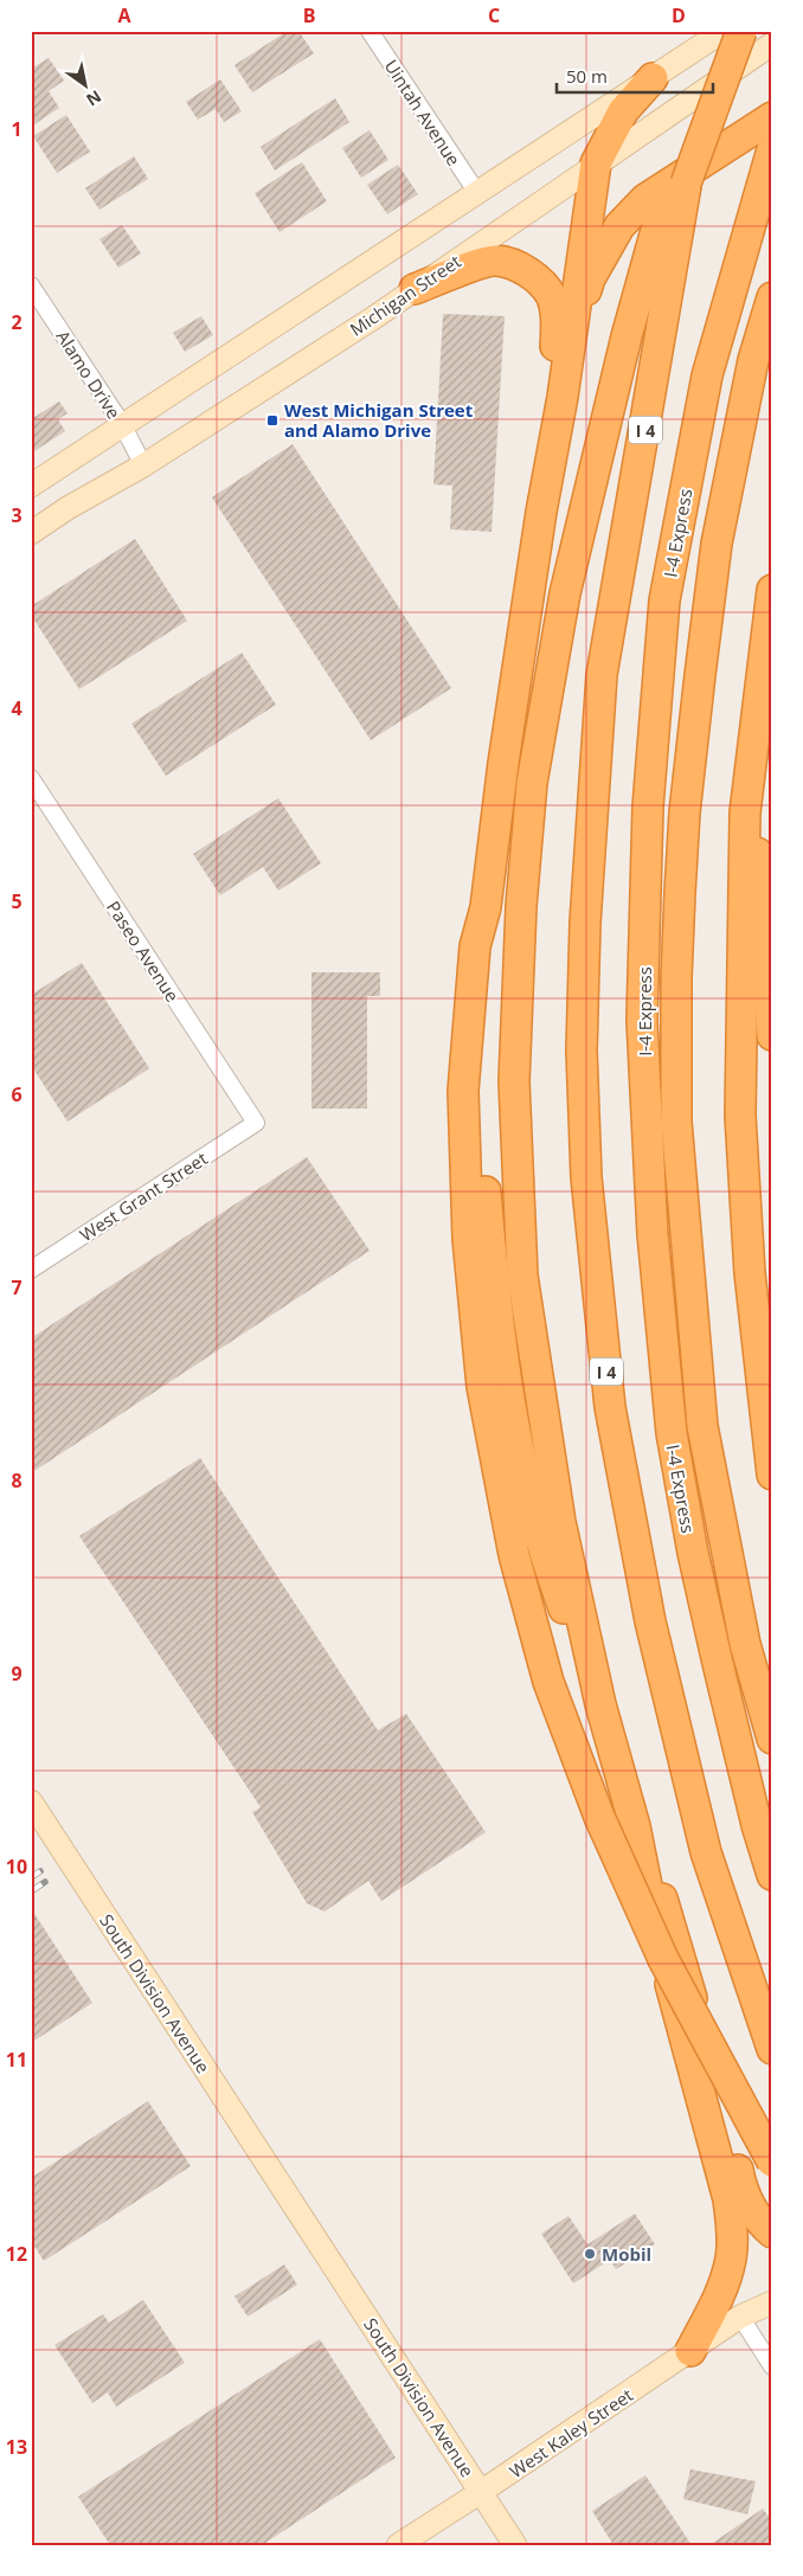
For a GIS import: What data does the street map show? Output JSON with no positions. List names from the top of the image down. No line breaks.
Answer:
{"streets":{"highway":["I 4","I-4 Express"],"main road":["Michigan Street","South Division Avenue","West Kaley Street"],"street":["Uintah Avenue","Alamo Drive","Paseo Avenue","West Grant Street"]},"crossings":[["Michigan Street","Alamo Drive"],["Paseo Avenue","West Grant Street"],["South Division Avenue","West Kaley Street"]],"places":{"transit":["West Michigan Street and Alamo Drive"],"other":["Mobil"]},"scale_bar":"50 m","north":"bottom right","grid":{"columns":["A","B","C","D"],"rows":["1","2","3","4","5","6","7","8","9","10","11","12","13"]}}
